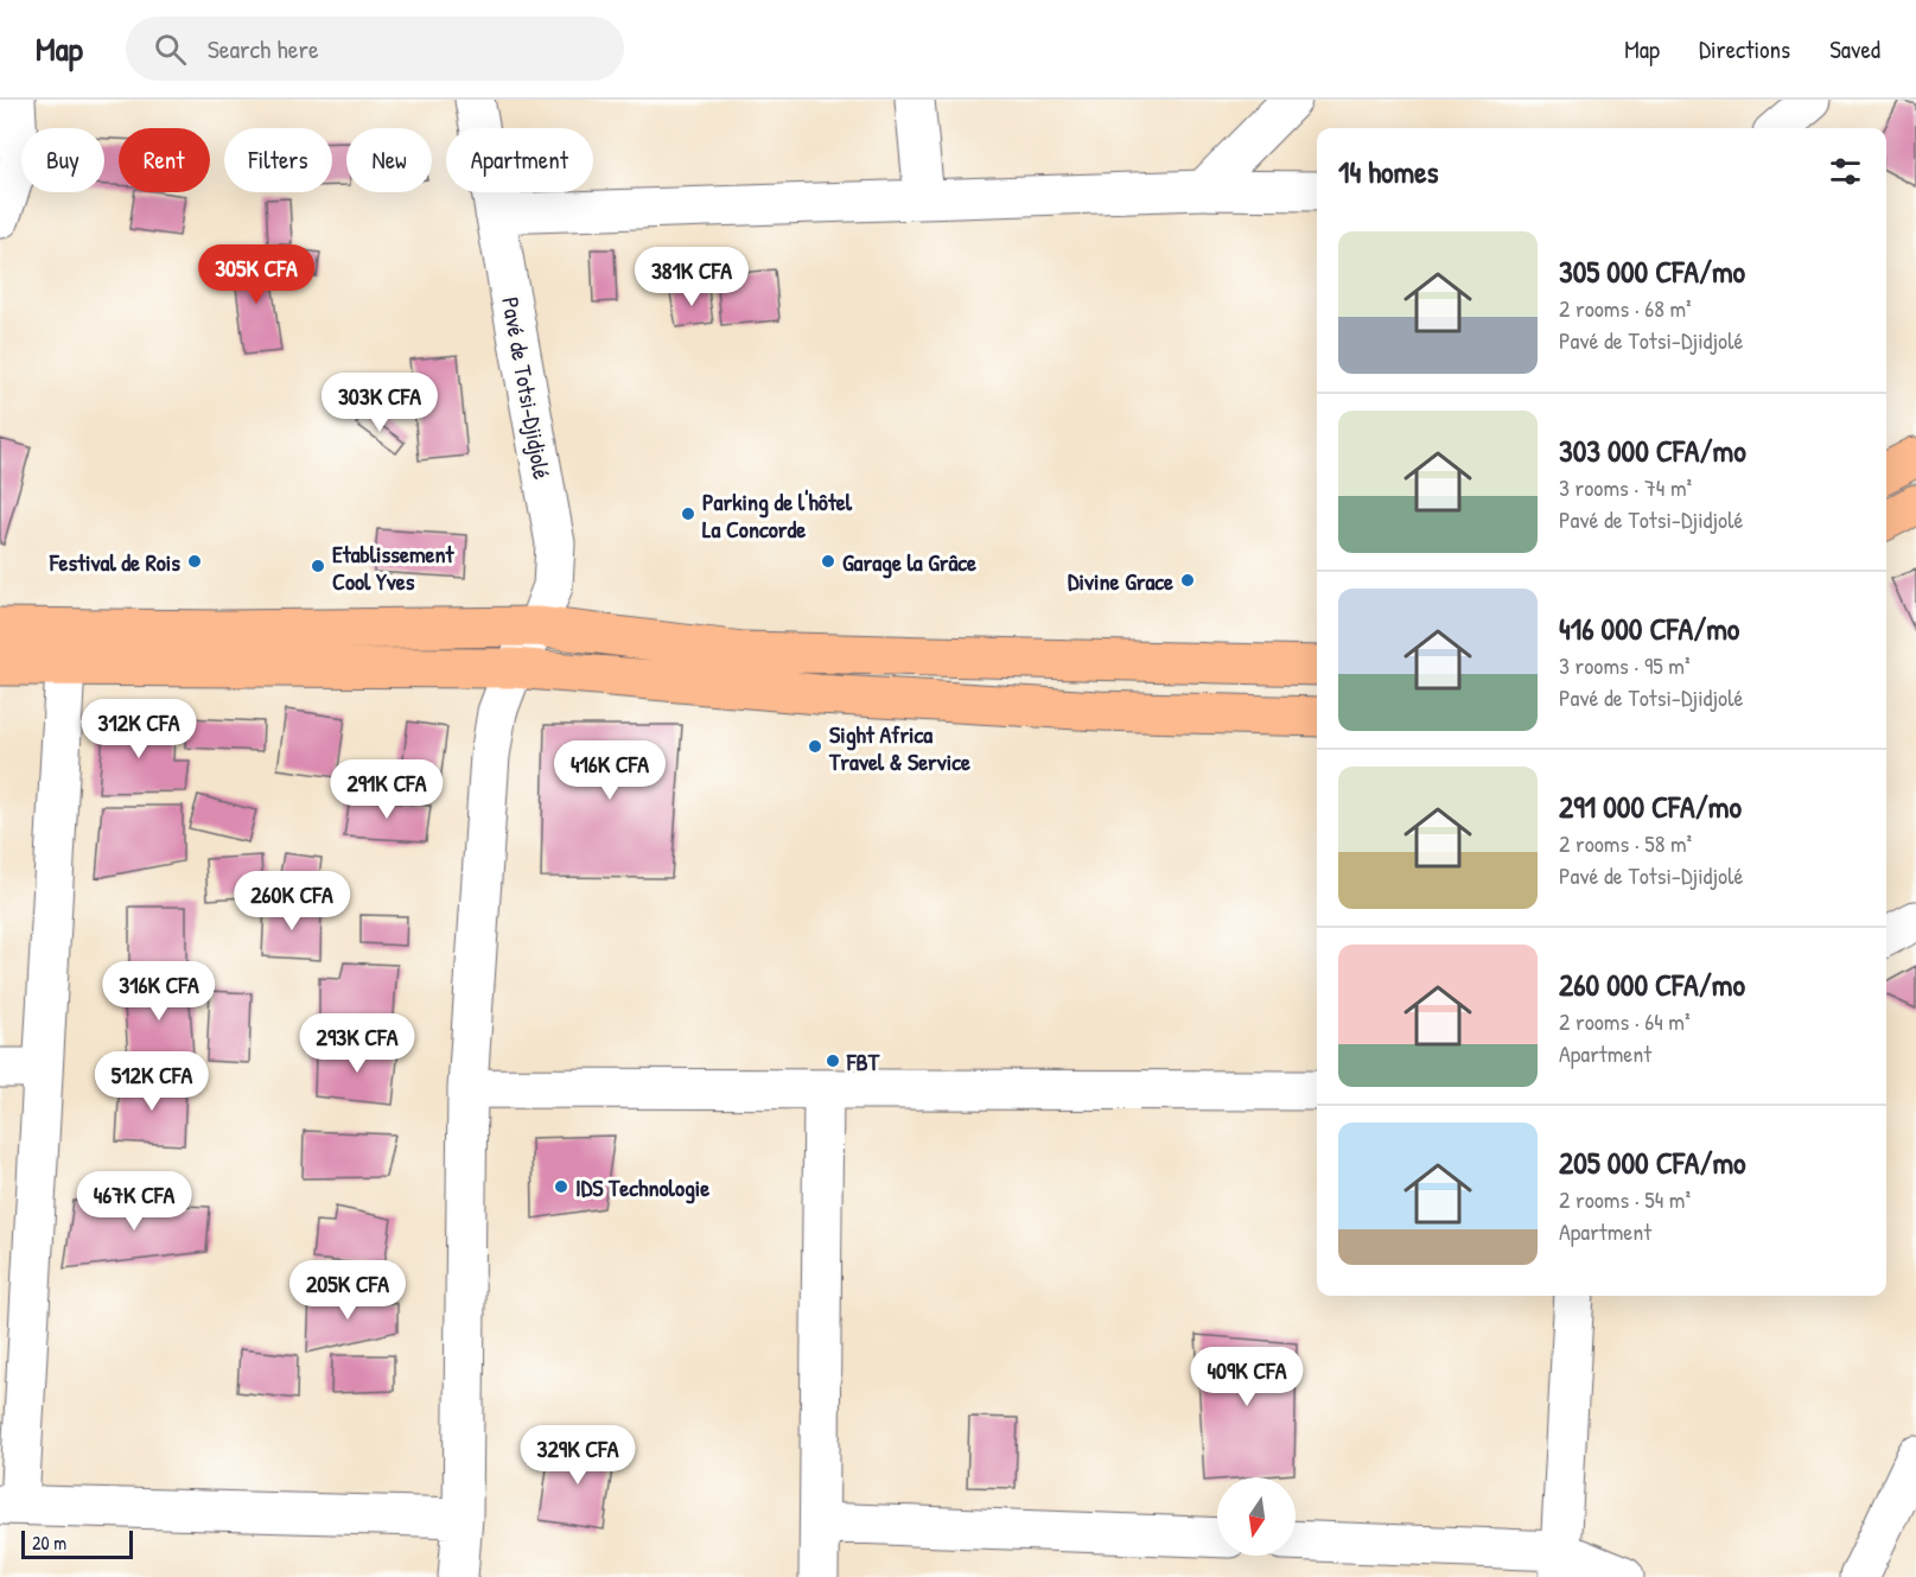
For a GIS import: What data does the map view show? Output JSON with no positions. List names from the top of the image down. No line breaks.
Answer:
{"streets":{"street":["Pavé de Totsi-Djidjolé"]},"places":["Parking de l'hôtel La Concorde","Festival de Rois","Garage la Grâce","Etablissement Cool Yves","Divine Grace","Sight Africa Travel & Service","FBT","IDS Technologie"],"scale_bar":"20 m","north":"bottom","page":{"header":"Map","search":"Search here","nav":["Map","Directions","Saved"],"chip":["Buy","Rent","Filters","New","Apartment"],"heading":"14 homes","list":[{"name":"305 000 CFA/mo","note":"2 rooms · 68 m² · Pavé de Totsi-Djidjolé"},{"name":"303 000 CFA/mo","note":"3 rooms · 74 m² · Pavé de Totsi-Djidjolé"},{"name":"416 000 CFA/mo","note":"3 rooms · 95 m² · Pavé de Totsi-Djidjolé"},{"name":"291 000 CFA/mo","note":"2 rooms · 58 m² · Pavé de Totsi-Djidjolé"},{"name":"260 000 CFA/mo","note":"2 rooms · 64 m² · Apartment"},{"name":"205 000 CFA/mo","note":"2 rooms · 54 m² · Apartment"}],"price":["305K CFA","381K CFA","303K CFA","312K CFA","416K CFA","291K CFA","260K CFA","316K CFA","293K CFA","512K CFA","467K CFA","205K CFA","409K CFA","329K CFA"],"scale":"20 m"}}
